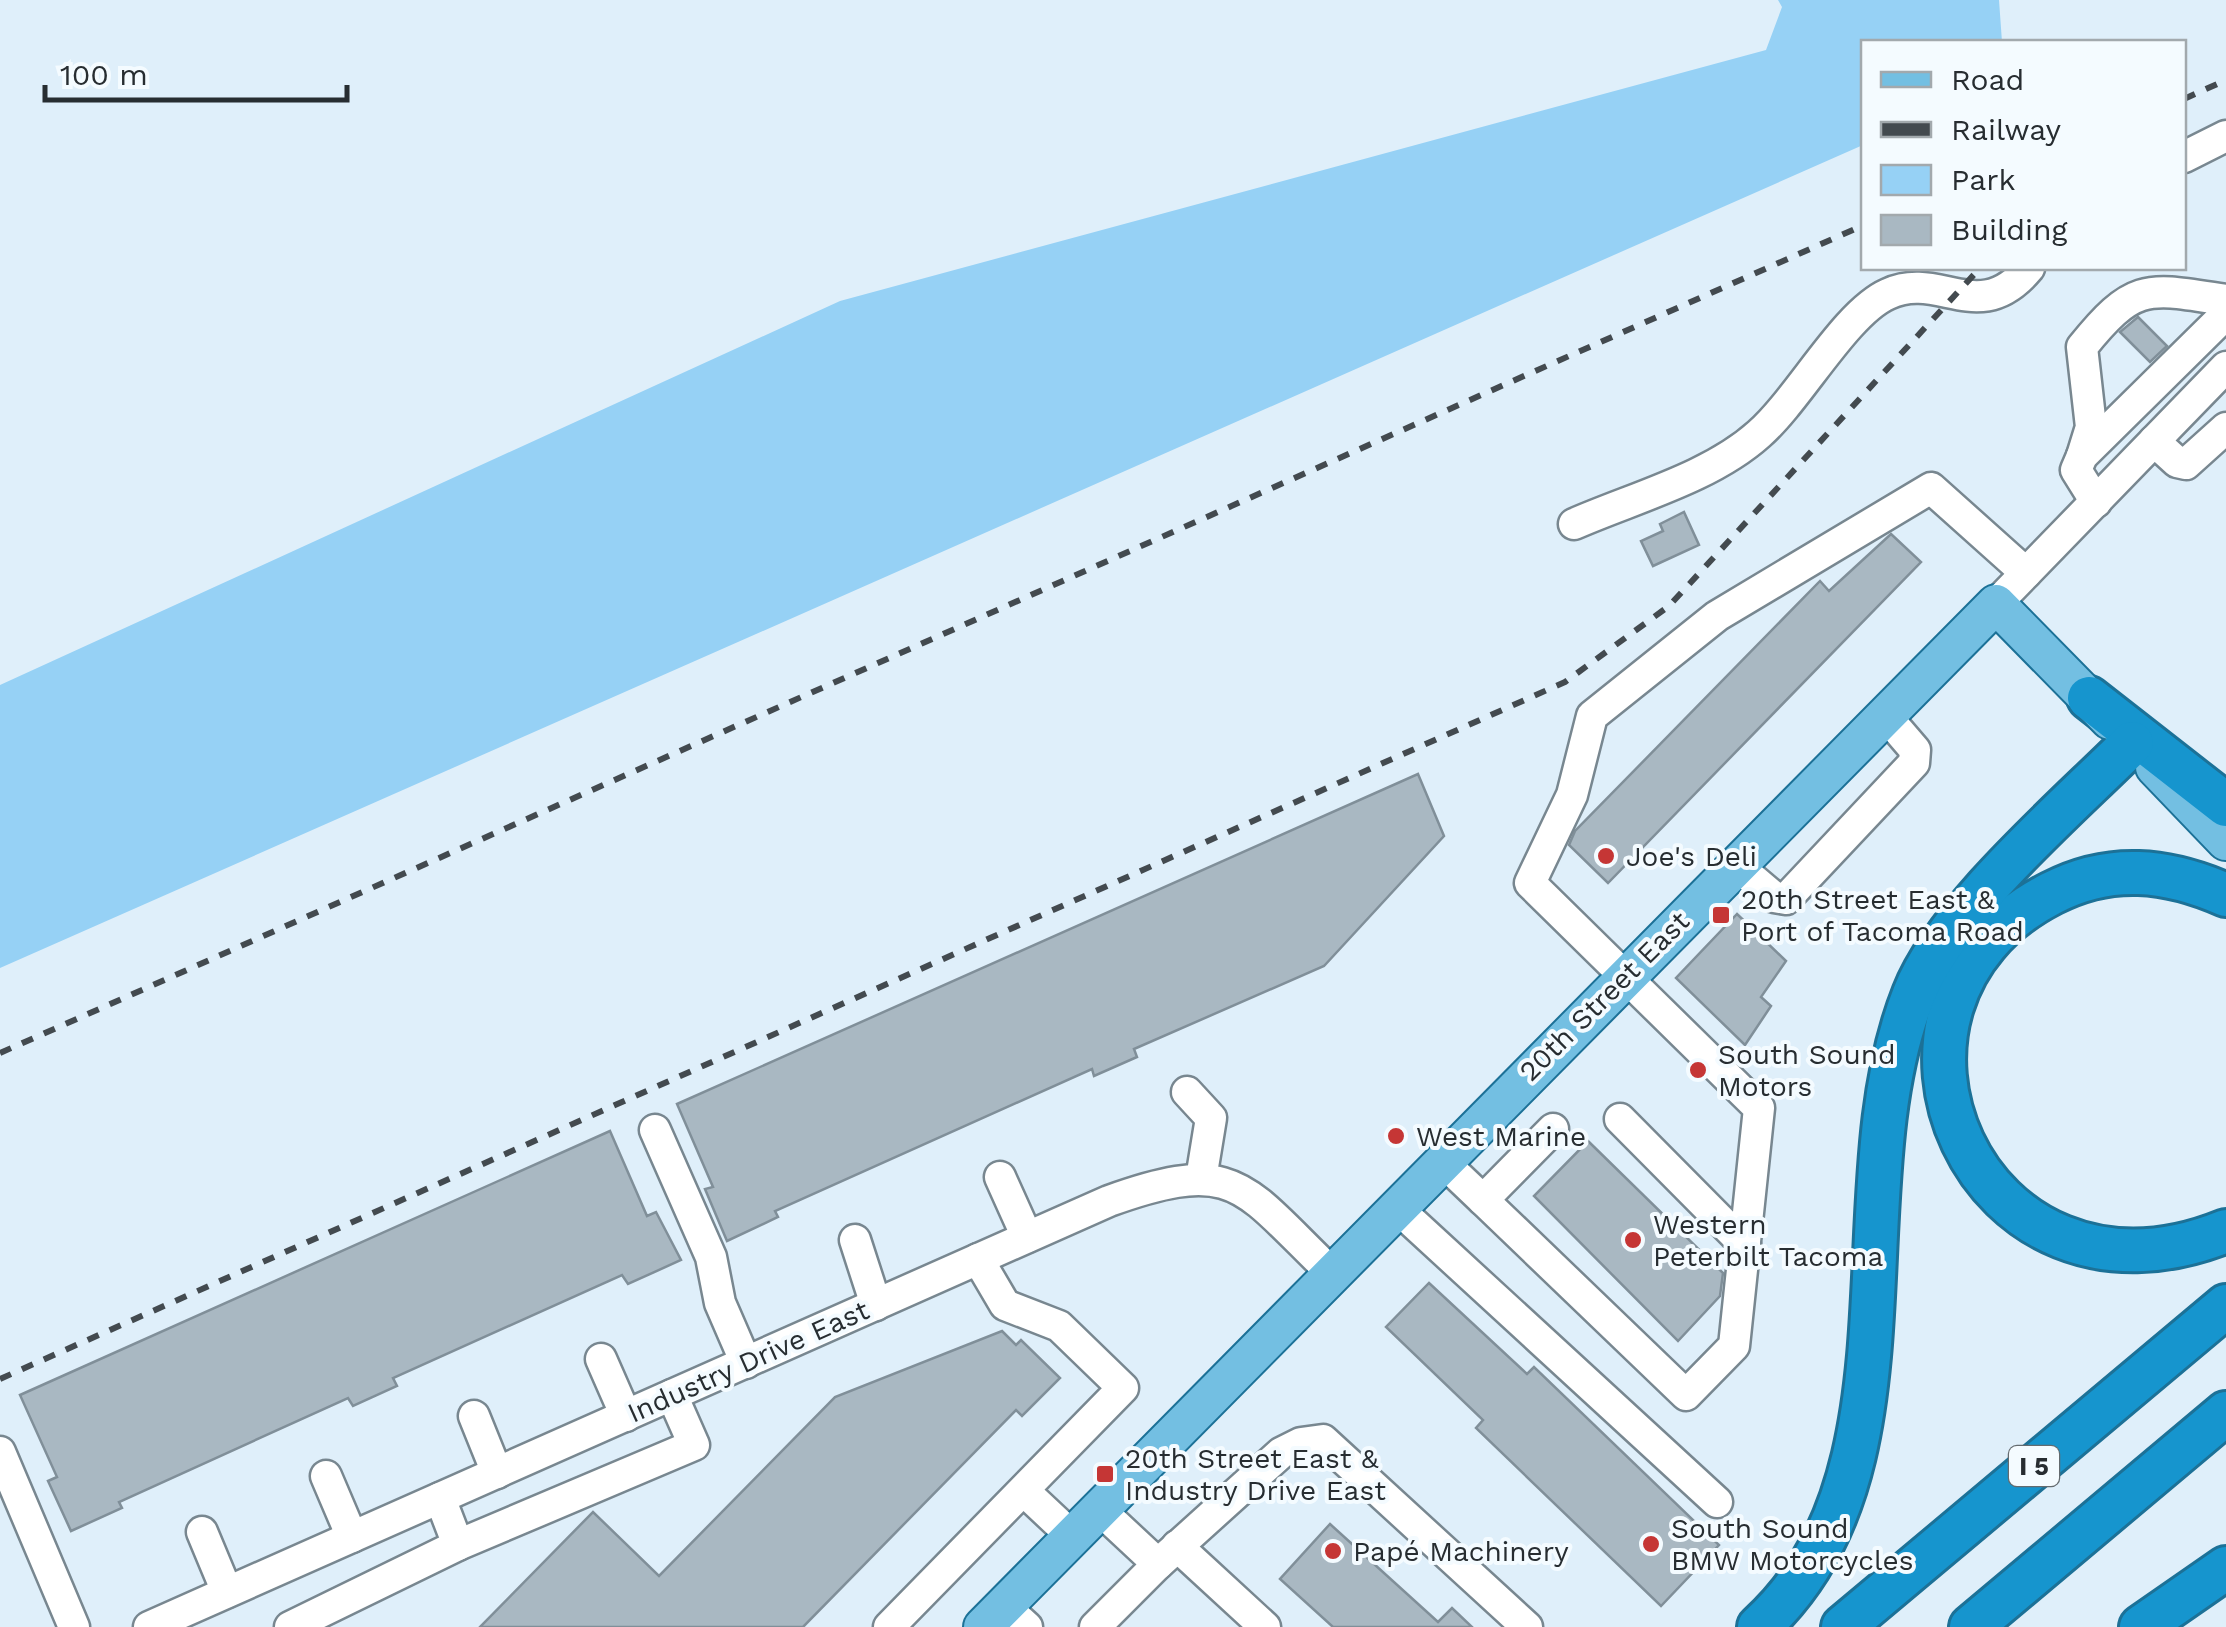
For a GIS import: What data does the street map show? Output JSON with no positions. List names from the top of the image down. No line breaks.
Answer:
{"streets":{"highway":["I 5"],"main road":["20th Street East"],"street":["Industry Drive East"]},"crossings":[["20th Street East","Industry Drive East"]],"places":{"other":["Joe's Deli","South Sound Motors","West Marine","Western Peterbilt Tacoma","South Sound BMW Motorcycles","Papé Machinery"],"transit":["20th Street East & Port of Tacoma Road","20th Street East & Industry Drive East"]},"legend":["Road","Railway","Park","Building"],"scale_bar":"100 m"}
